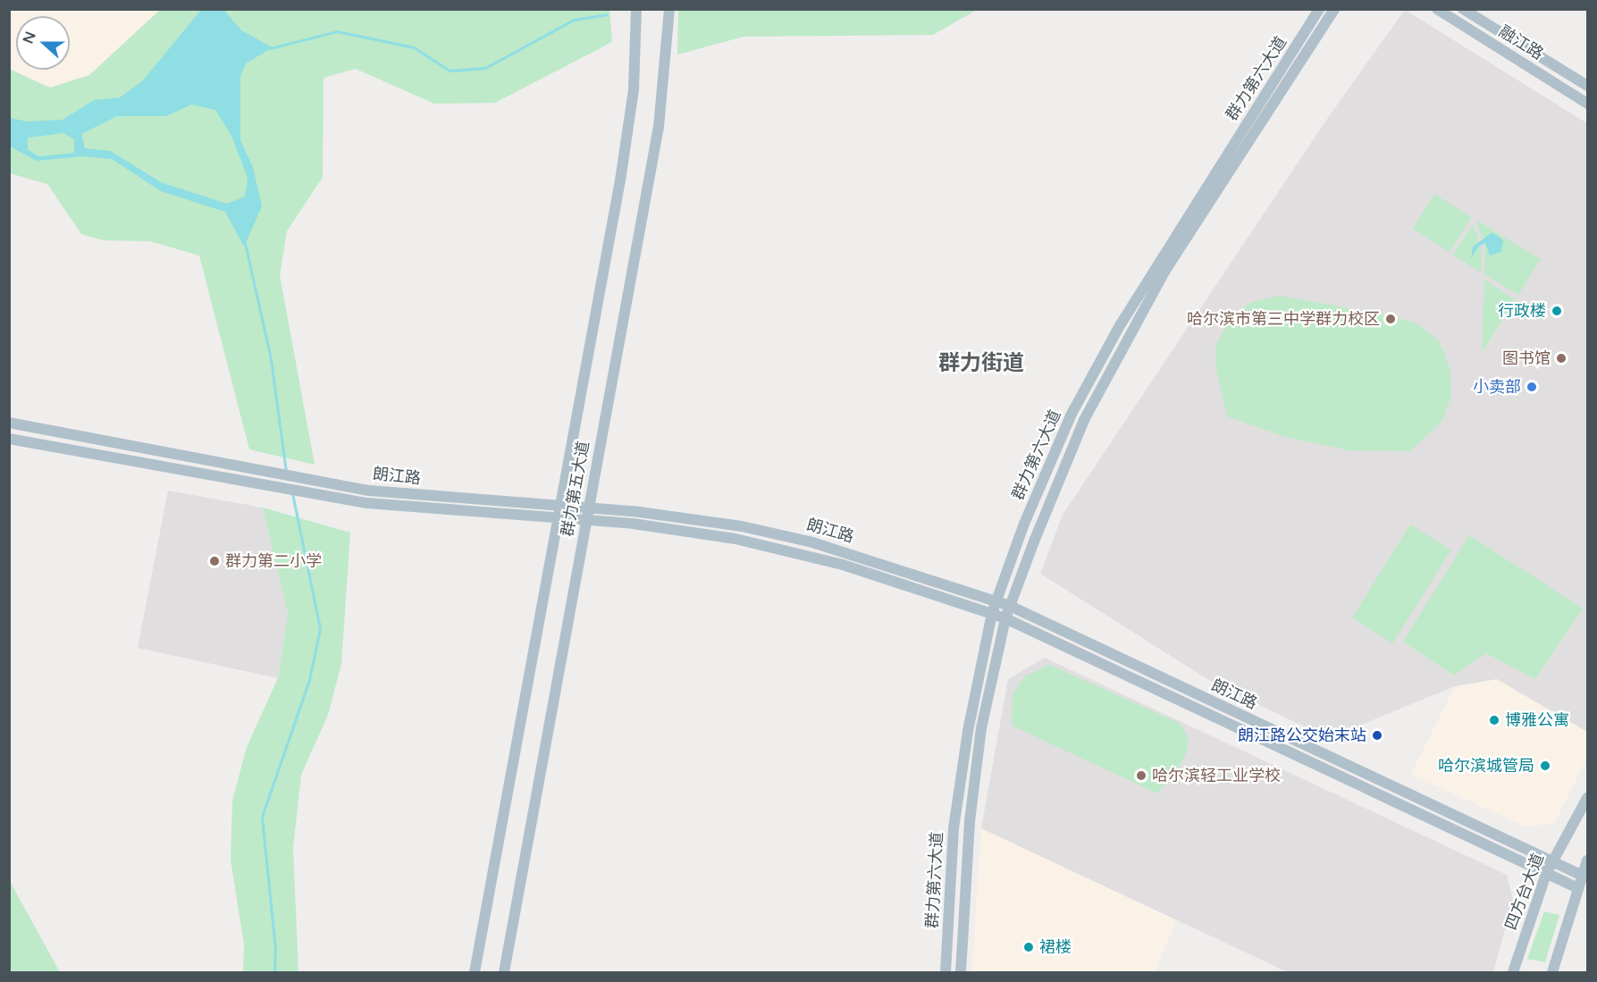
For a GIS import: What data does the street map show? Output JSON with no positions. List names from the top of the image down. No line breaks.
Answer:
{"streets":{"main road":["融江路","群力第六大道","朗江路","群力第五大道","四方台大道"]},"crossings":[["群力第六大道","朗江路"],["朗江路","群力第五大道"],["朗江路","四方台大道"]],"districts":["群力街道"],"places":["行政楼","哈尔滨市第三中学群力校区","图书馆","小卖部","群力第二小学","博雅公寓","朗江路公交始末站","哈尔滨城管局","哈尔滨轻工业学校","裙楼"],"north":"left"}
